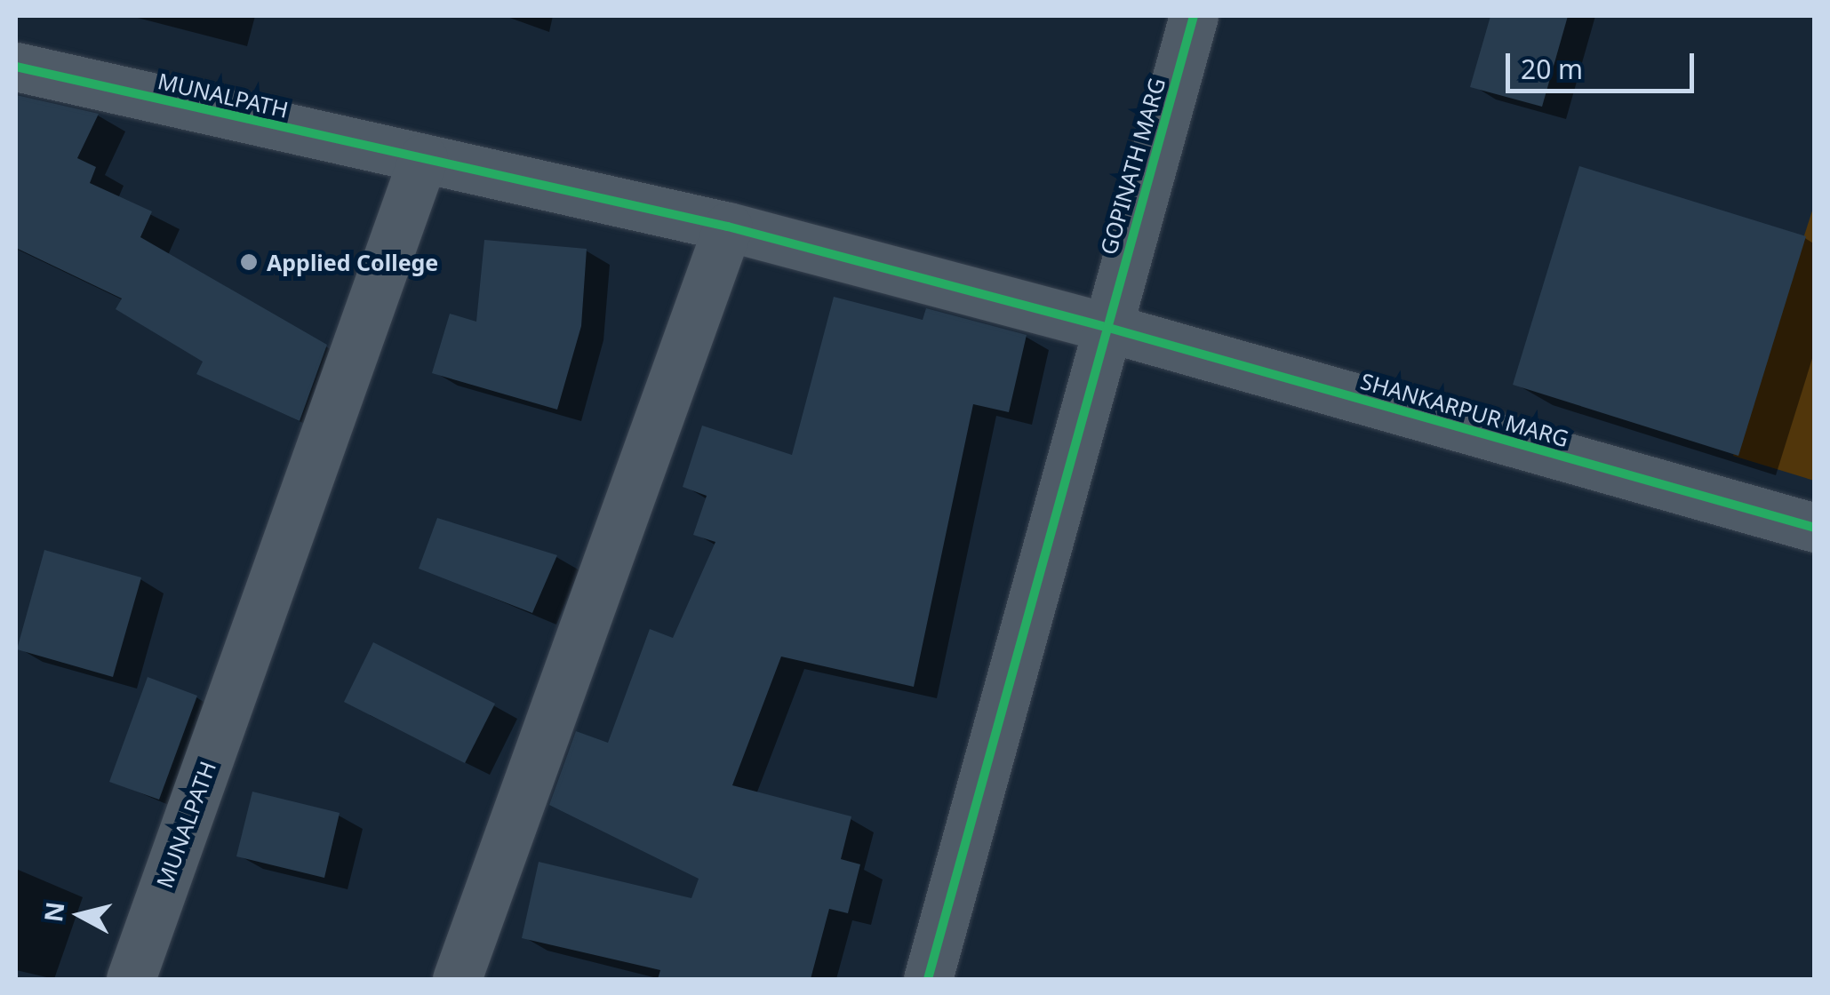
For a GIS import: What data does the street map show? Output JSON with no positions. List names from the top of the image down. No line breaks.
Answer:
{"streets":{"street":["MUNALPATH","GOPINATH MARG","SHANKARPUR MARG"]},"crossings":[["MUNALPATH","SHANKARPUR MARG"],["GOPINATH MARG","SHANKARPUR MARG"]],"places":["Applied College"],"scale_bar":"20 m","north":"left"}
